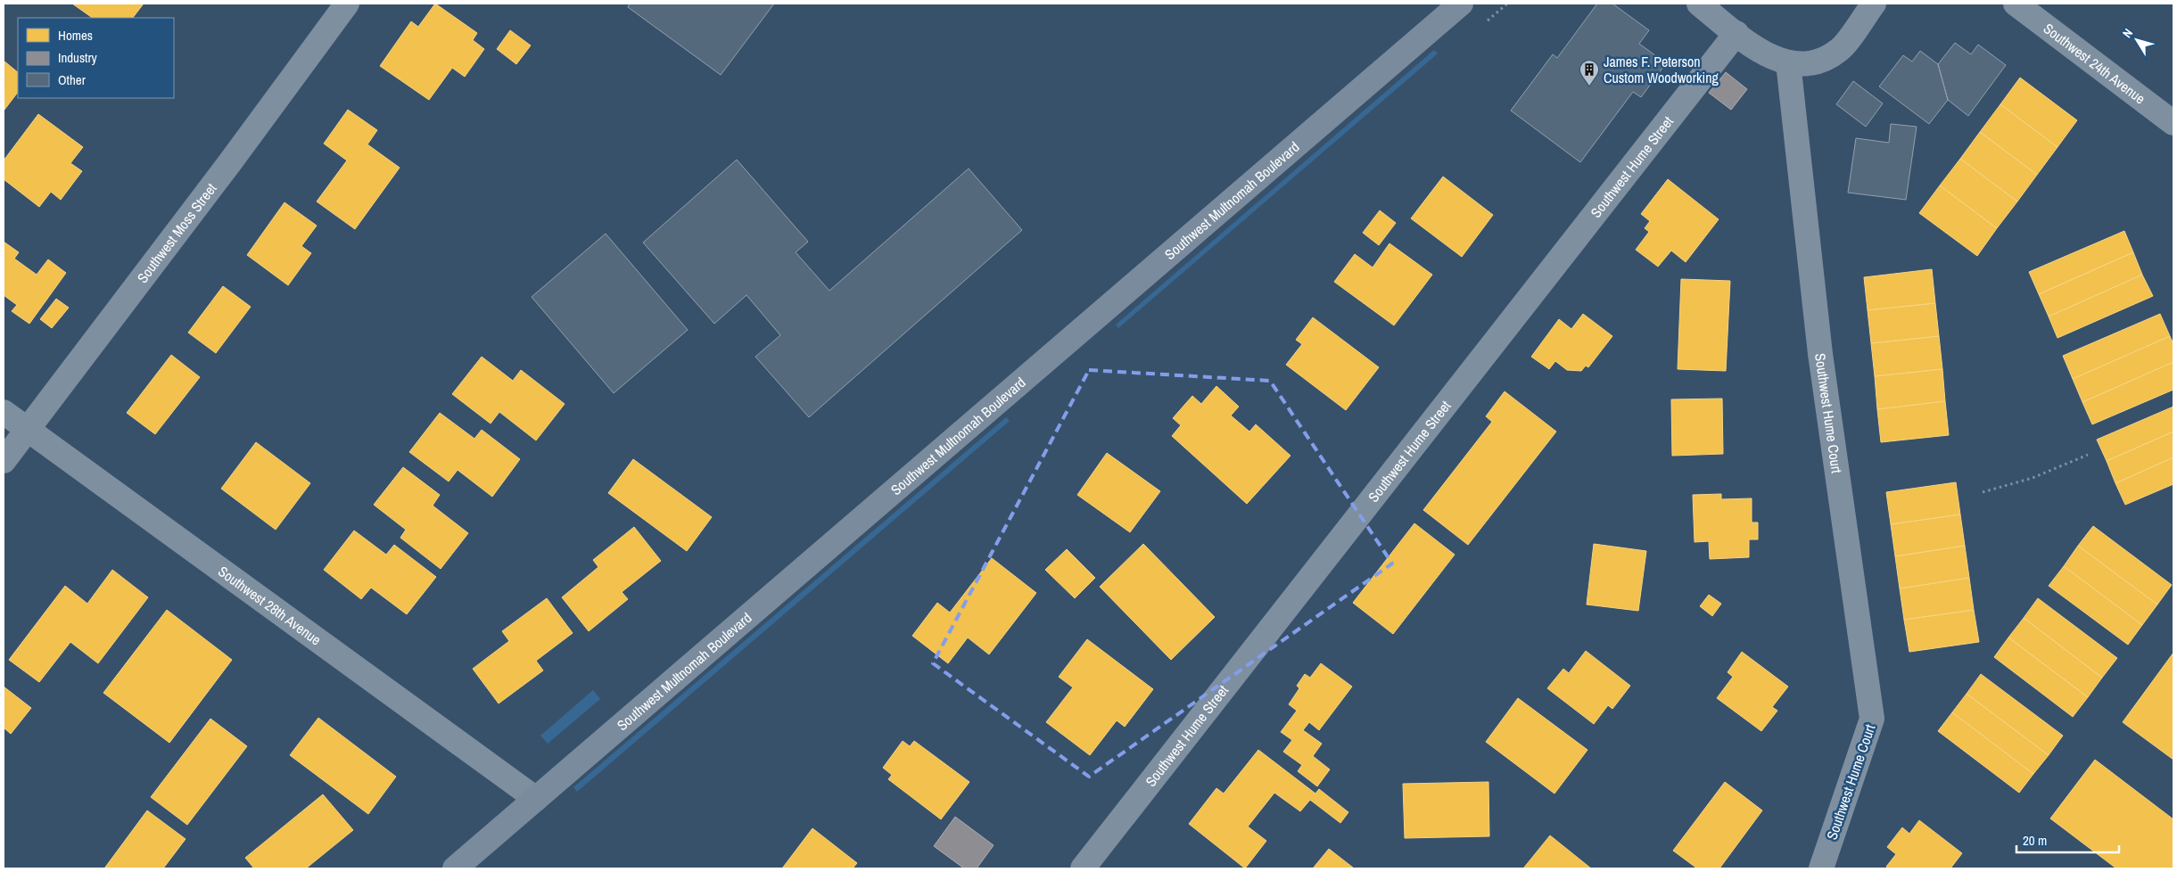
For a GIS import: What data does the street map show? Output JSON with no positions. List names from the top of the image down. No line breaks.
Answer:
{"streets":{"main road":["Southwest Multnomah Boulevard"],"street":["Southwest 24th Avenue","Southwest Hume Street","Southwest Moss Street","Southwest Hume Court","Southwest 28th Avenue"]},"crossings":[["Southwest Multnomah Boulevard","Southwest 28th Avenue"],["Southwest Moss Street","Southwest 28th Avenue"]],"places":{"building":["James F. Peterson Custom Woodworking"]},"legend":["Homes","Industry","Other"],"scale_bar":"20 m","north":"top left"}
